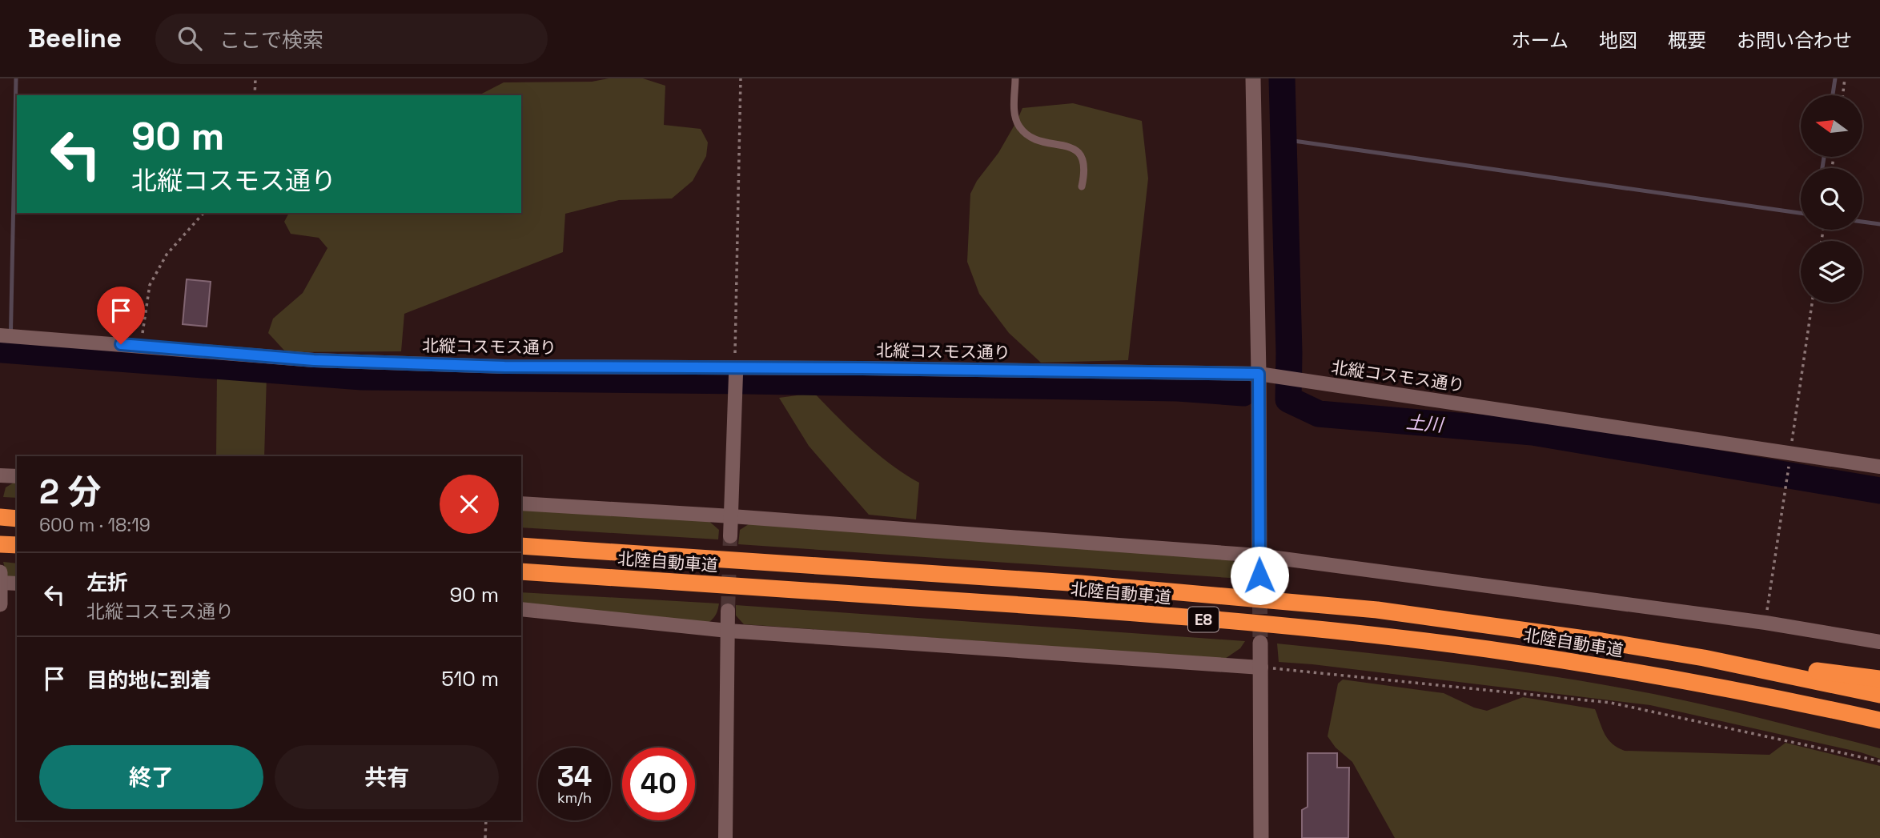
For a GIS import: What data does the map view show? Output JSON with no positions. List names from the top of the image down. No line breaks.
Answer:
{"streets":{"highway":["北陸自動車道","E8"],"street":["北縦コスモス通り"]},"water":["土川"],"north":"left","page":{"header":"Beeline","search":"ここで検索","nav":["ホーム","地図","概要","お問い合わせ"],"turn":["90 m","北縦コスモス通り"],"heading":["2 分","600 m · 18:19"],"list":[{"name":"左折","note":"北縦コスモス通り","value":"90 m"},{"name":"目的地に到着","value":"510 m"}],"buttons":["終了","共有"],"speed":"34 km/h","limit":"40"}}
